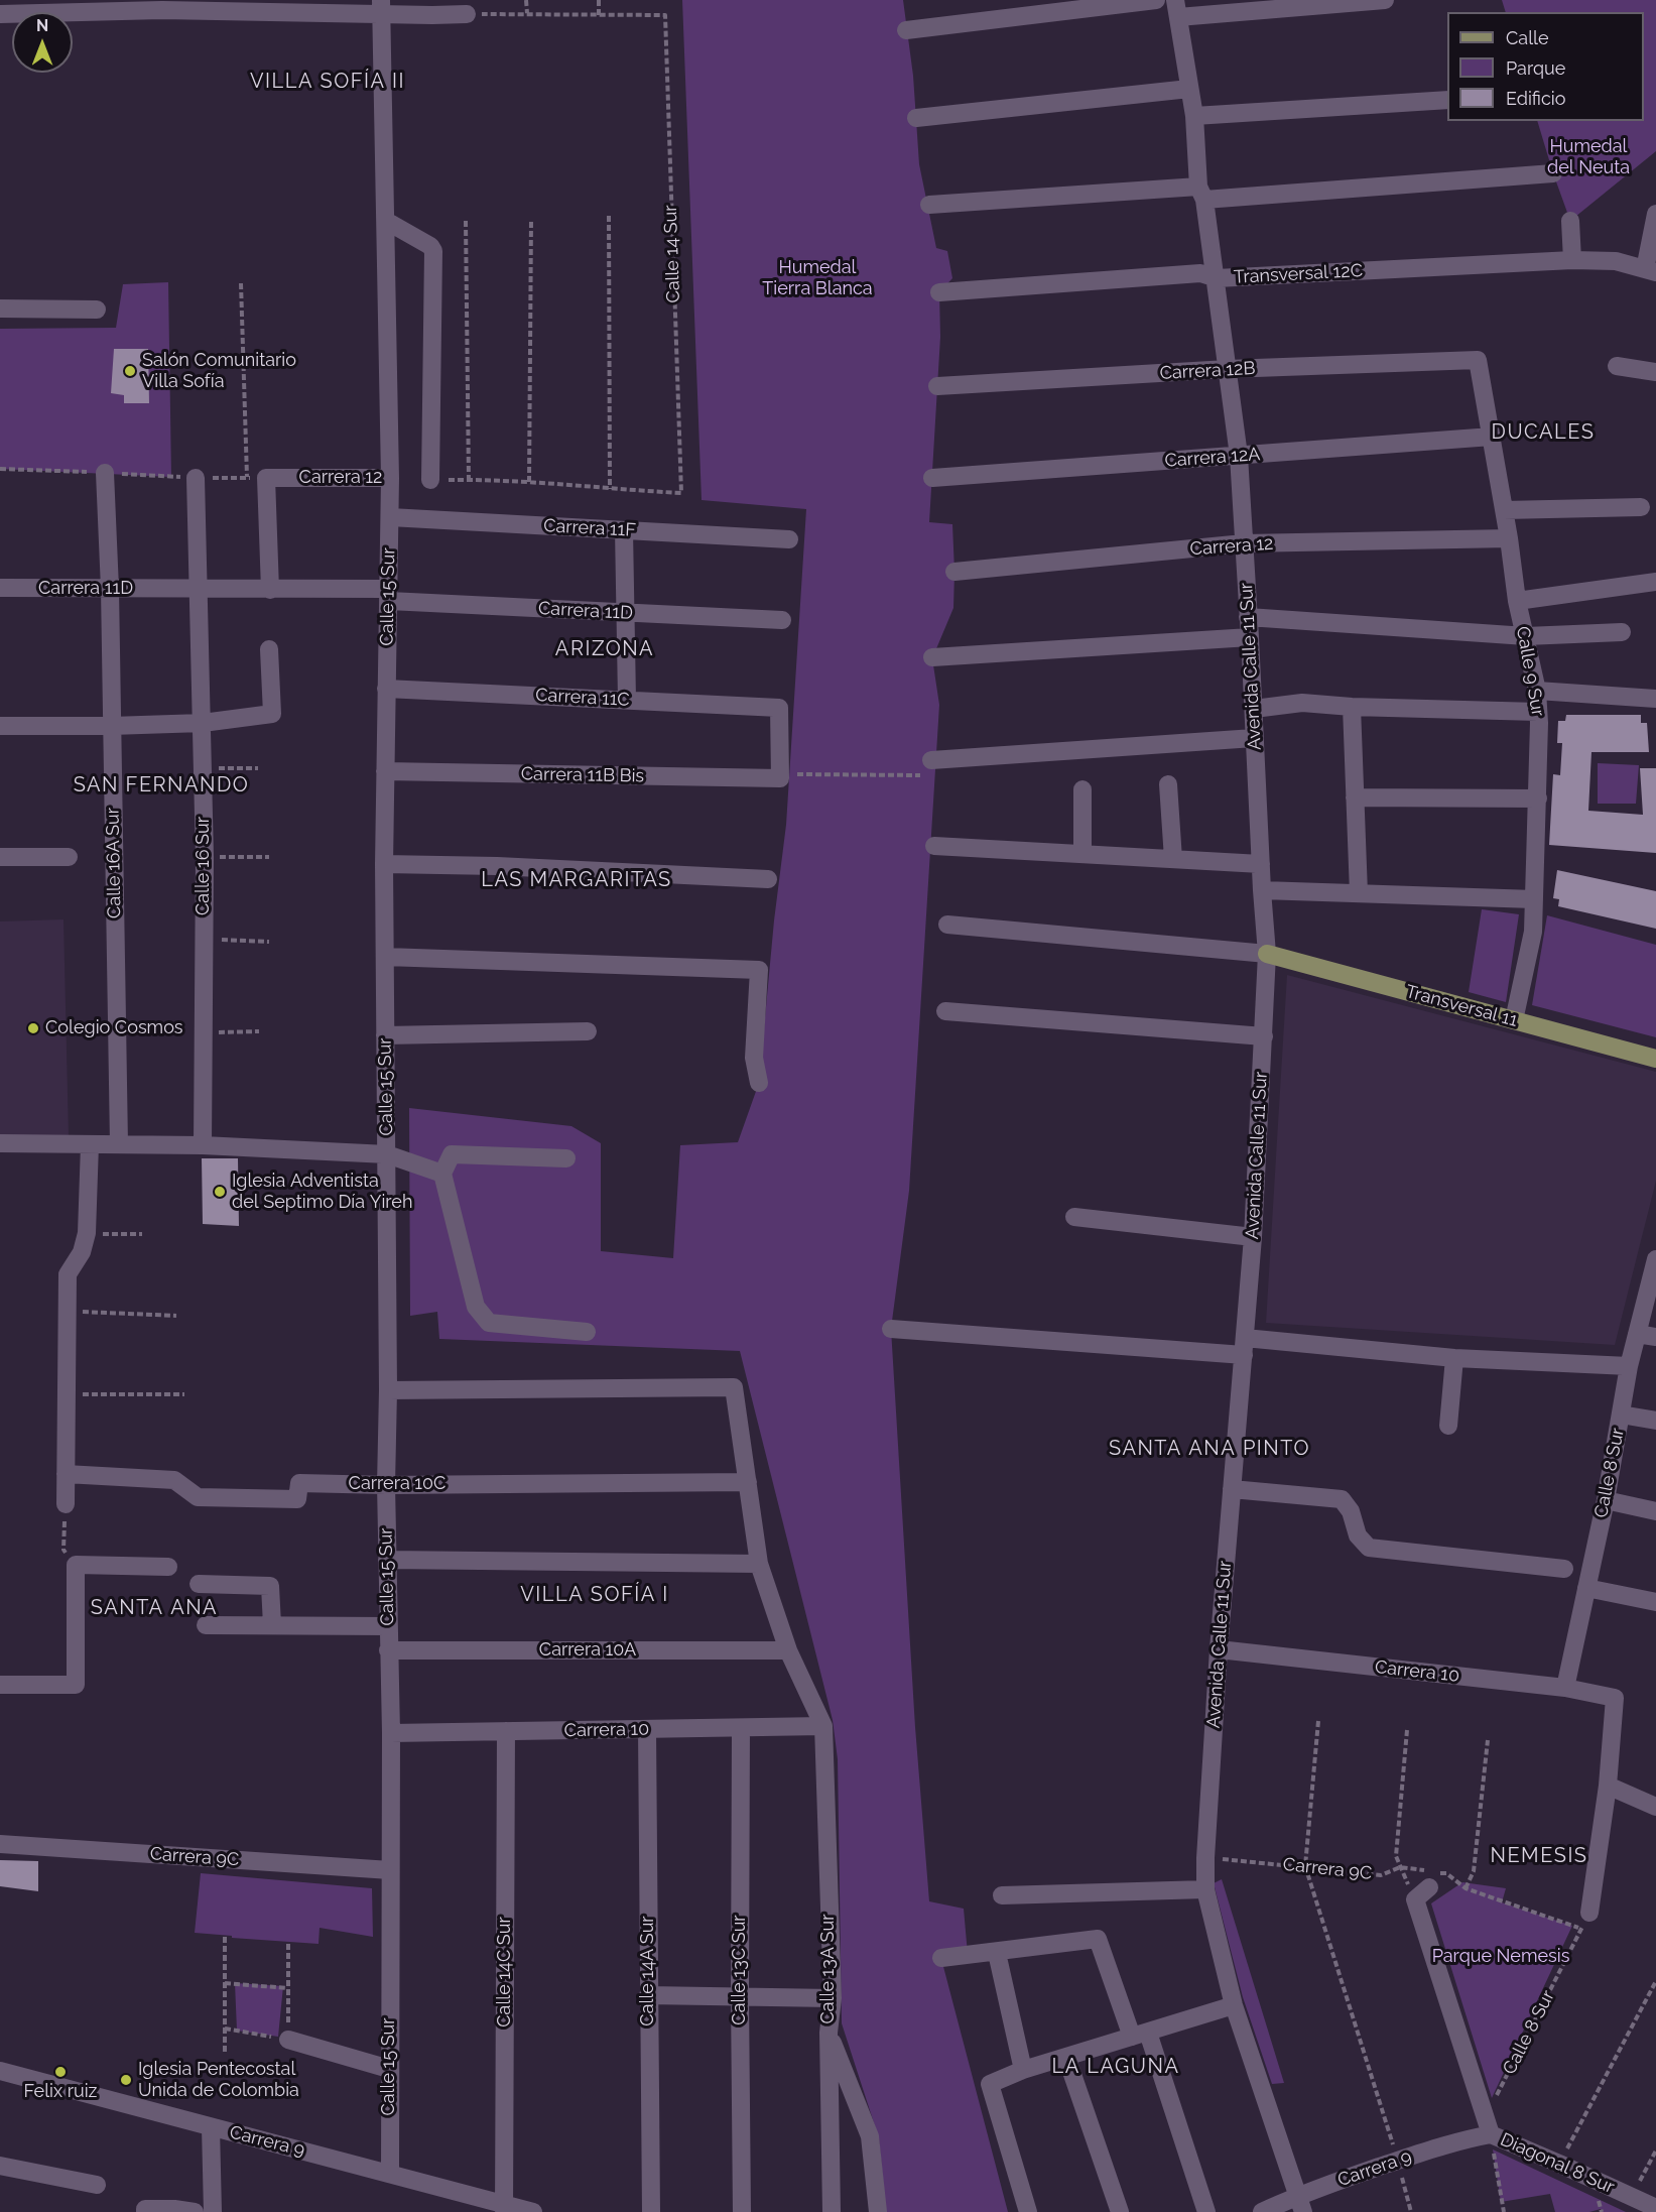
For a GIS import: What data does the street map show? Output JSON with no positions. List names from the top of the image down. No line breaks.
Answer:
{"streets":{"main road":["Transversal 11"],"street":["Transversal 12C","Carrera 12B","Carrera 12A","Carrera 12","Carrera 11F","Carrera 11D","Calle 15 Sur","Avenida Calle 11 Sur","Calle 9 Sur","Carrera 11C","Carrera 11B Bis","Calle 16A Sur","Calle 16 Sur","Calle 8 Sur","Carrera 10C","Carrera 10A","Carrera 10","Carrera 9C","Calle 13A Sur","Calle 13C Sur","Calle 14A Sur","Calle 14C Sur","Carrera 9","Diagonal 8 Sur"],"path":["Calle 14 Sur"]},"crossings":[["Transversal 12C","Avenida Calle 11 Sur"],["Carrera 12B","Avenida Calle 11 Sur"],["Carrera 12B","Calle 9 Sur"],["Carrera 12A","Avenida Calle 11 Sur"],["Carrera 12A","Calle 9 Sur"],["Carrera 12","Calle 15 Sur"],["Carrera 12","Avenida Calle 11 Sur"],["Carrera 12","Calle 9 Sur"],["Carrera 11F","Calle 15 Sur"],["Carrera 11D","Calle 15 Sur"],["Carrera 11D","Calle 16A Sur"],["Carrera 11D","Calle 16 Sur"],["Calle 15 Sur","Carrera 11C"],["Calle 15 Sur","Carrera 11B Bis"],["Calle 15 Sur","Carrera 10C"],["Calle 15 Sur","Carrera 10A"],["Calle 15 Sur","Carrera 10"],["Calle 15 Sur","Carrera 9C"],["Calle 15 Sur","Carrera 9"],["Avenida Calle 11 Sur","Transversal 11"],["Avenida Calle 11 Sur","Carrera 10"],["Avenida Calle 11 Sur","Carrera 9C"],["Avenida Calle 11 Sur","Carrera 9"],["Calle 9 Sur","Transversal 11"],["Carrera 11C","Carrera 11B Bis"],["Calle 8 Sur","Carrera 10"],["Calle 8 Sur","Carrera 9C"],["Calle 8 Sur","Carrera 9"],["Calle 8 Sur","Diagonal 8 Sur"],["Carrera 10","Calle 13A Sur"],["Carrera 10","Calle 13C Sur"],["Carrera 10","Calle 14A Sur"],["Carrera 10","Calle 14C Sur"],["Calle 14C Sur","Carrera 9"],["Carrera 9","Diagonal 8 Sur"]],"districts":["VILLA SOFÍA II","DUCALES","ARIZONA","SAN FERNANDO","LAS MARGARITAS","SANTA ANA PINTO","VILLA SOFÍA I","SANTA ANA","NEMESIS","LA LAGUNA"],"parks":["Humedal del Neuta","Humedal Tierra Blanca","Parque Nemesis"],"places":["Salón Comunitario Villa Sofía","Colegio Cosmos","Iglesia Adventista del Septimo Día Yireh","Felix ruiz","Iglesia Pentecostal Unida de Colombia"],"legend":["Calle","Parque","Edificio"],"north":"top"}
